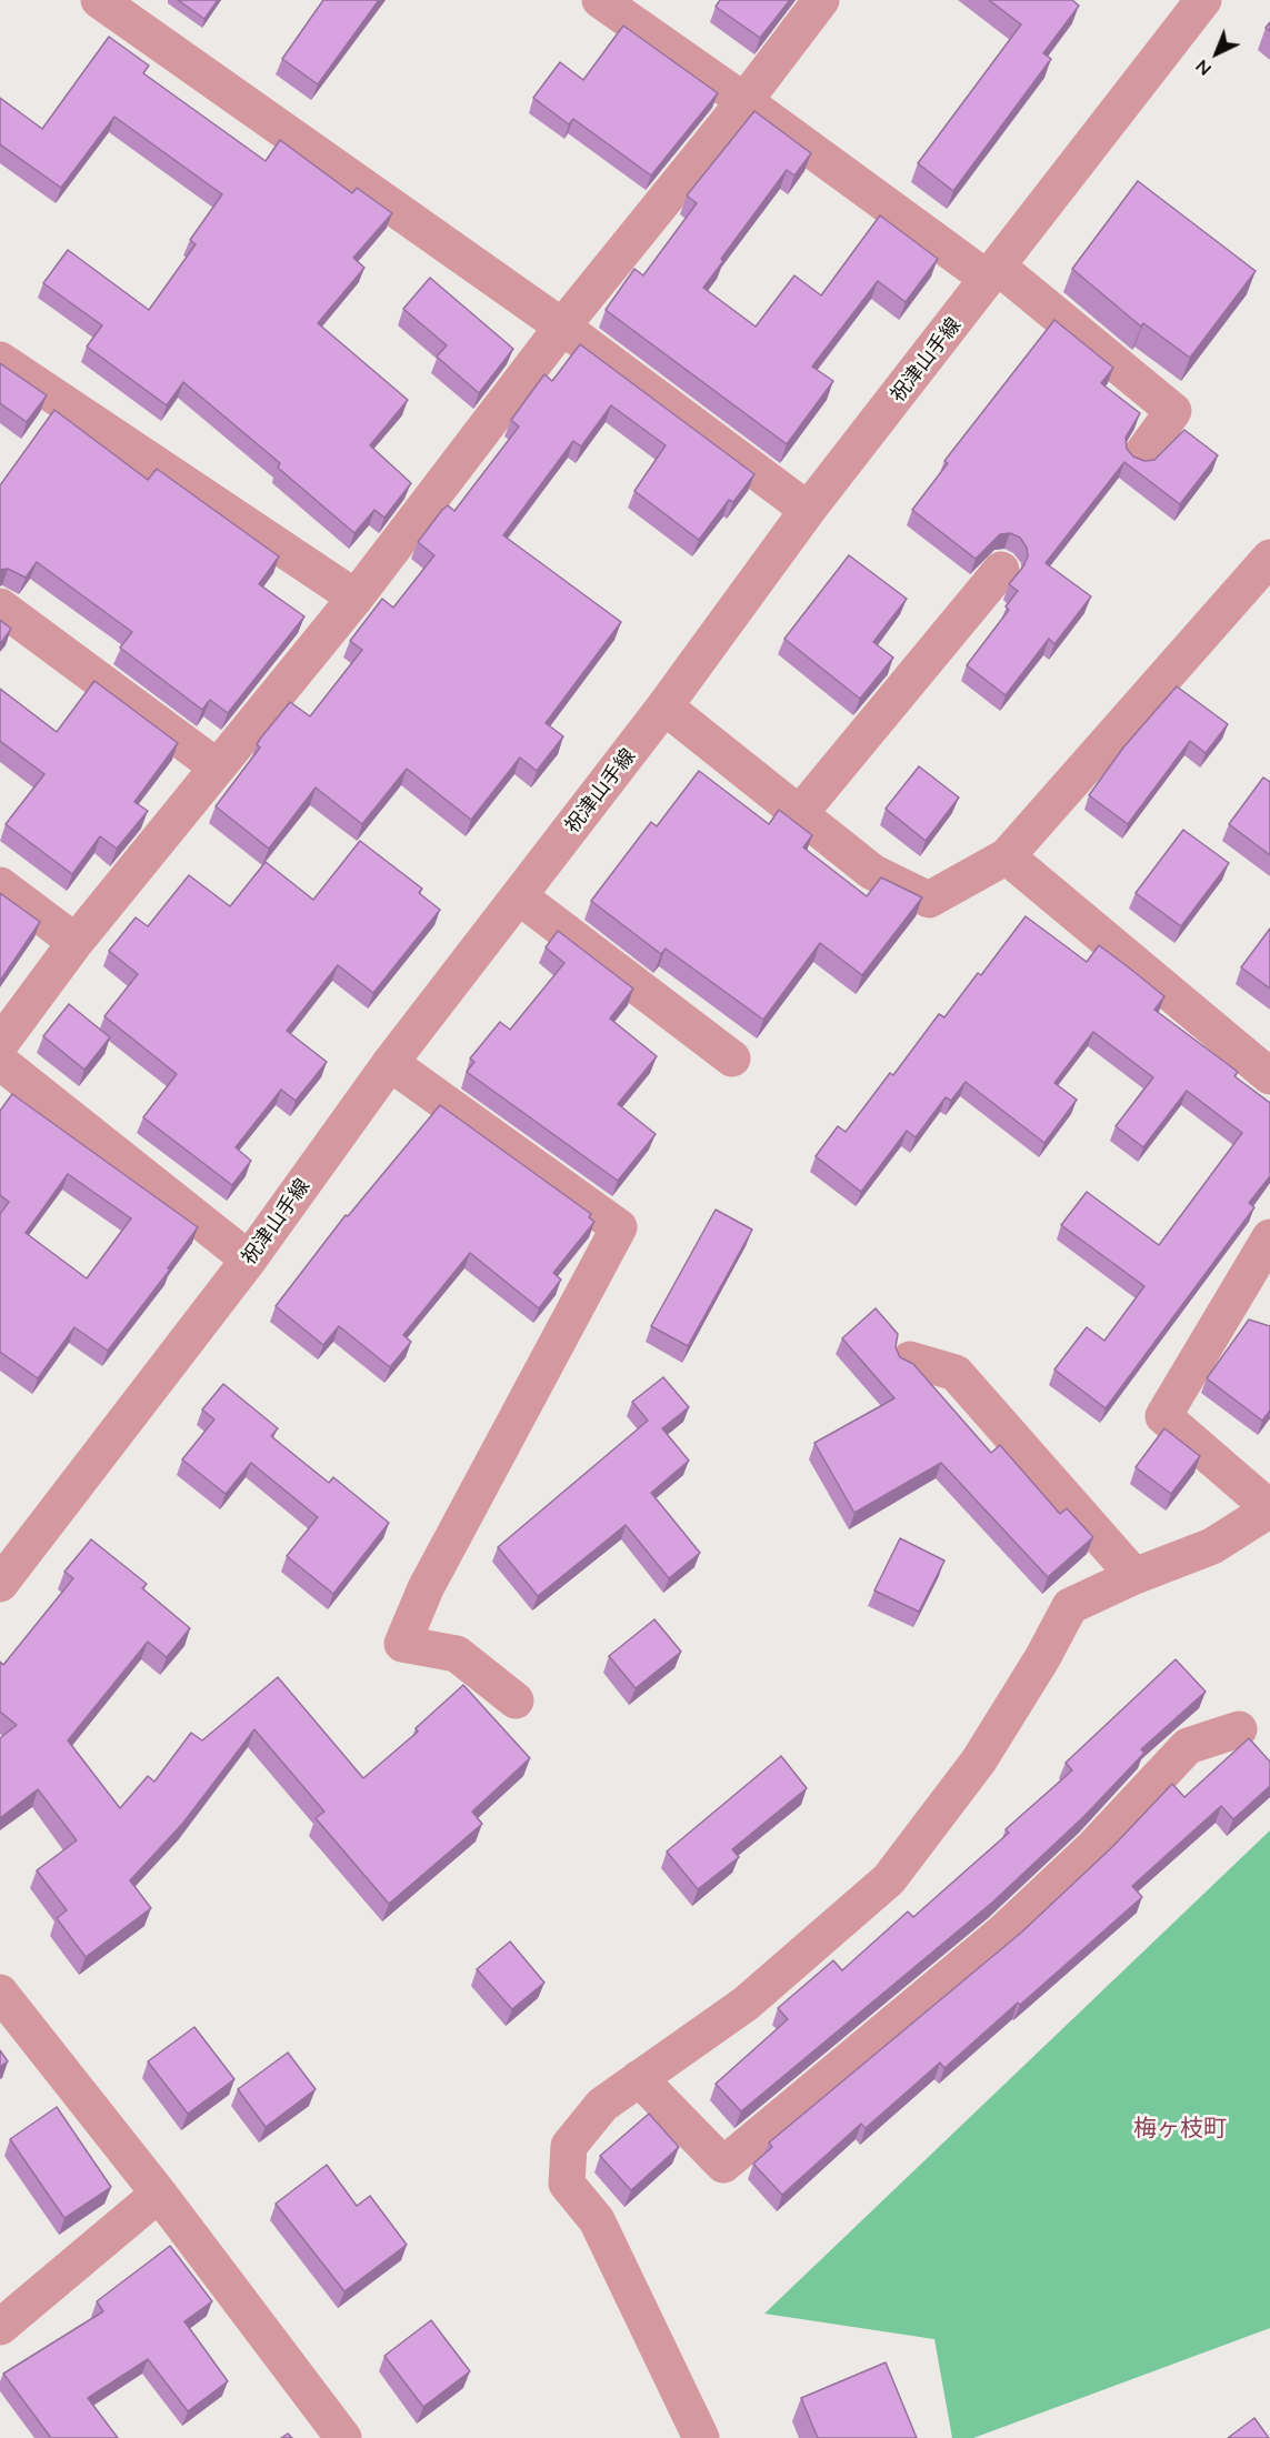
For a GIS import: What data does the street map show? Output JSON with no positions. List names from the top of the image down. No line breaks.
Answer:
{"streets":{"street":["祝津山手線"]},"districts":["梅ヶ枝町"],"north":"bottom left"}
